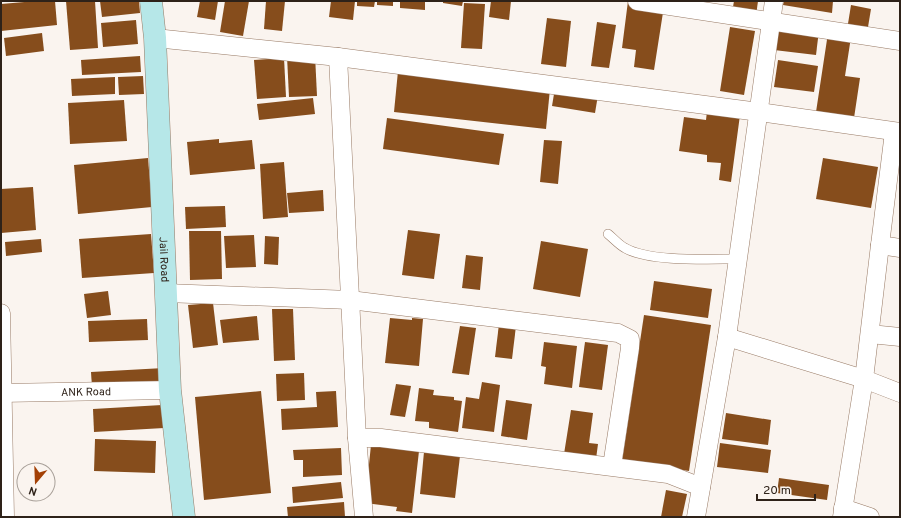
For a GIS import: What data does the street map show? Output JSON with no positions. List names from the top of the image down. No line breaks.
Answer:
{"streets":{"main road":["Jail Road"],"street":["ANK Road"]},"crossings":[["Jail Road","ANK Road"]],"scale_bar":"20 m","north":"bottom"}
